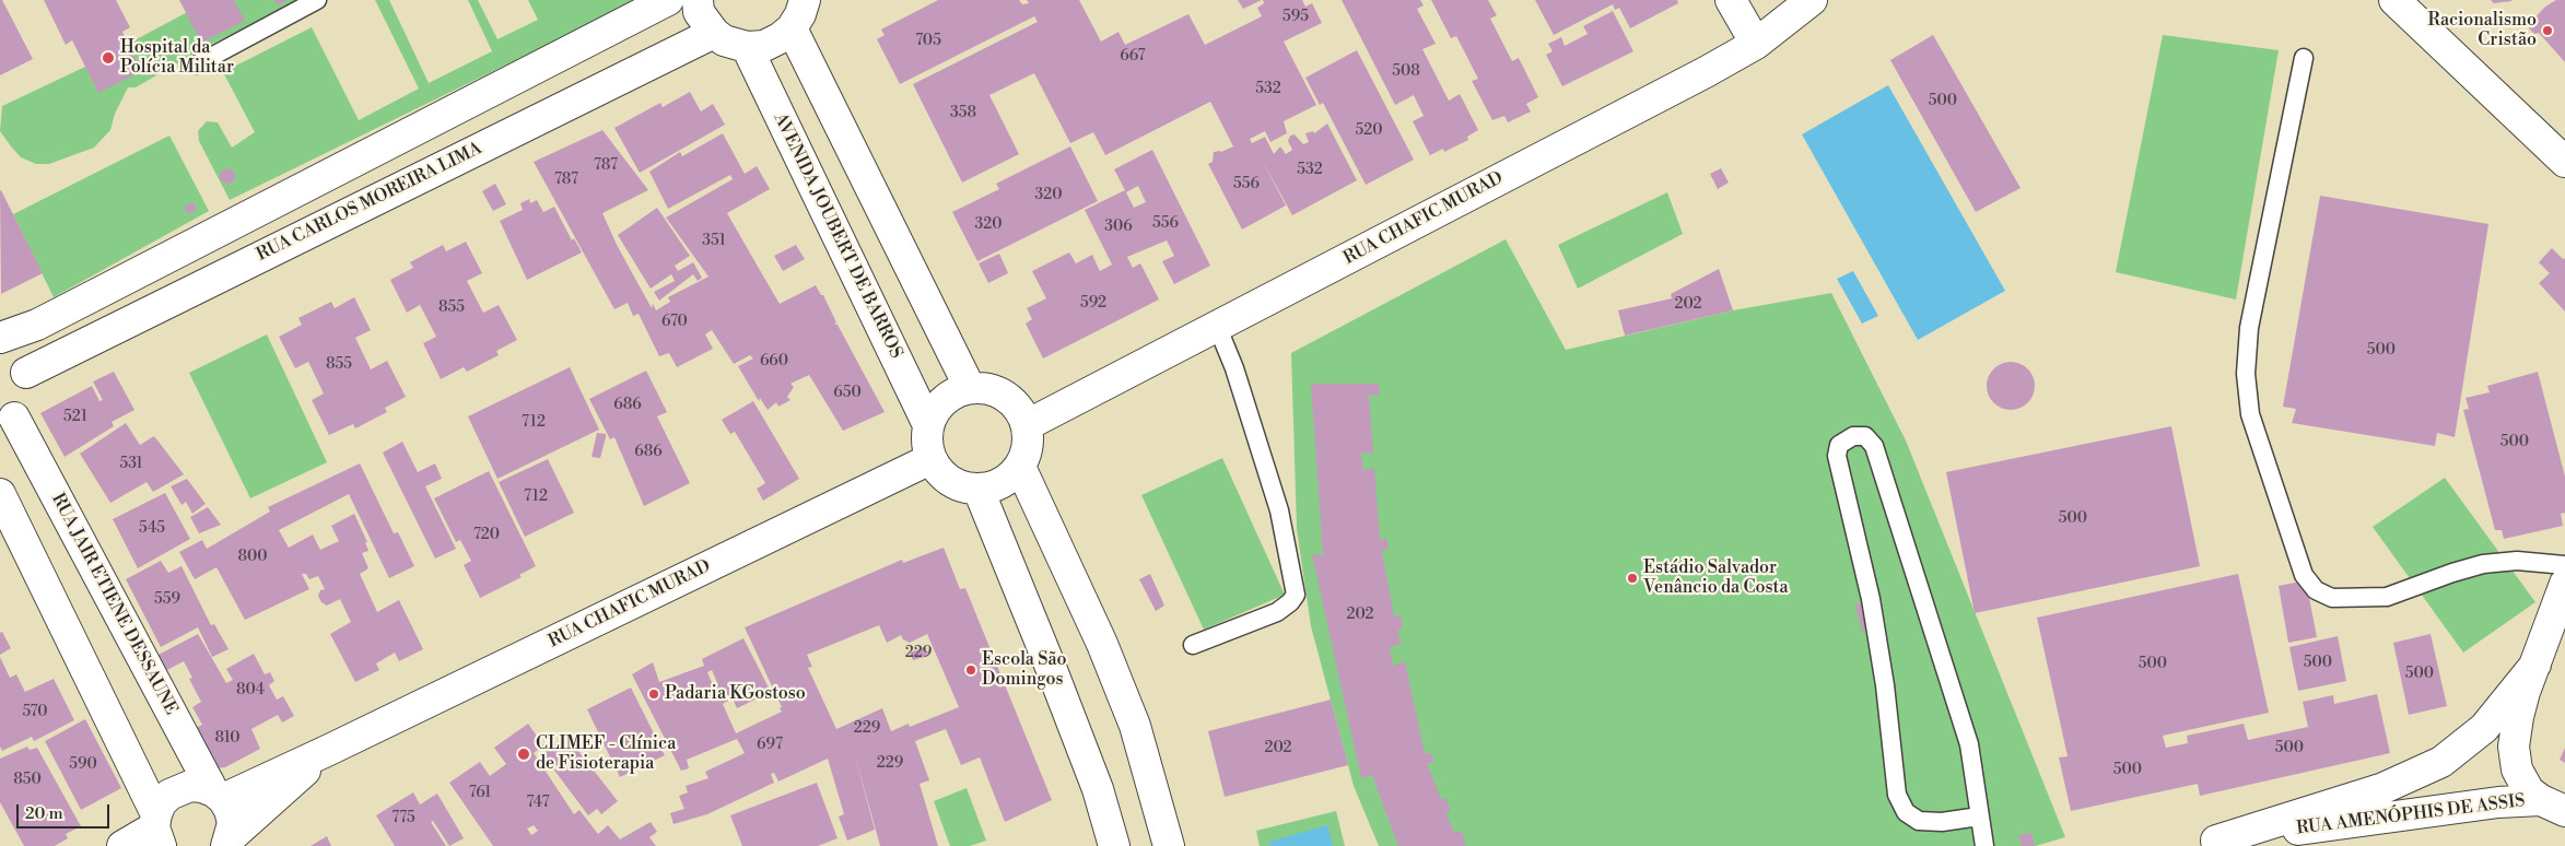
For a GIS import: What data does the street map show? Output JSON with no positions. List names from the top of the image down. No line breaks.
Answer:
{"streets":{"street":["RUA CARLOS MOREIRA LIMA","RUA CHAFIC MURAD","AVENIDA JOUBERT DE BARROS","RUA JAIR ETIENE DESSAUNE","RUA AMENÓPHIS DE ASSIS"]},"crossings":[["RUA CHAFIC MURAD","AVENIDA JOUBERT DE BARROS"],["RUA CHAFIC MURAD","RUA JAIR ETIENE DESSAUNE"]],"places":["Racionalismo Cristão","Hospital da Polícia Militar","Estádio Salvador Venâncio da Costa","Escola São Domingos","Padaria KGostoso","CLIMEF - Clínica de Fisioterapia"],"house_numbers":["595","705","667","508","532","500","358","520","787","532","787","556","320","556","320","306","351","592","202","855","670","500","660","855","650","686","521","712","500","686","531","712","500","545","720","800","559","202","229","500","500","500","804","570","229","810","697","202","500","229","590","500","850","761","747","775"],"scale_bar":"20 m"}
